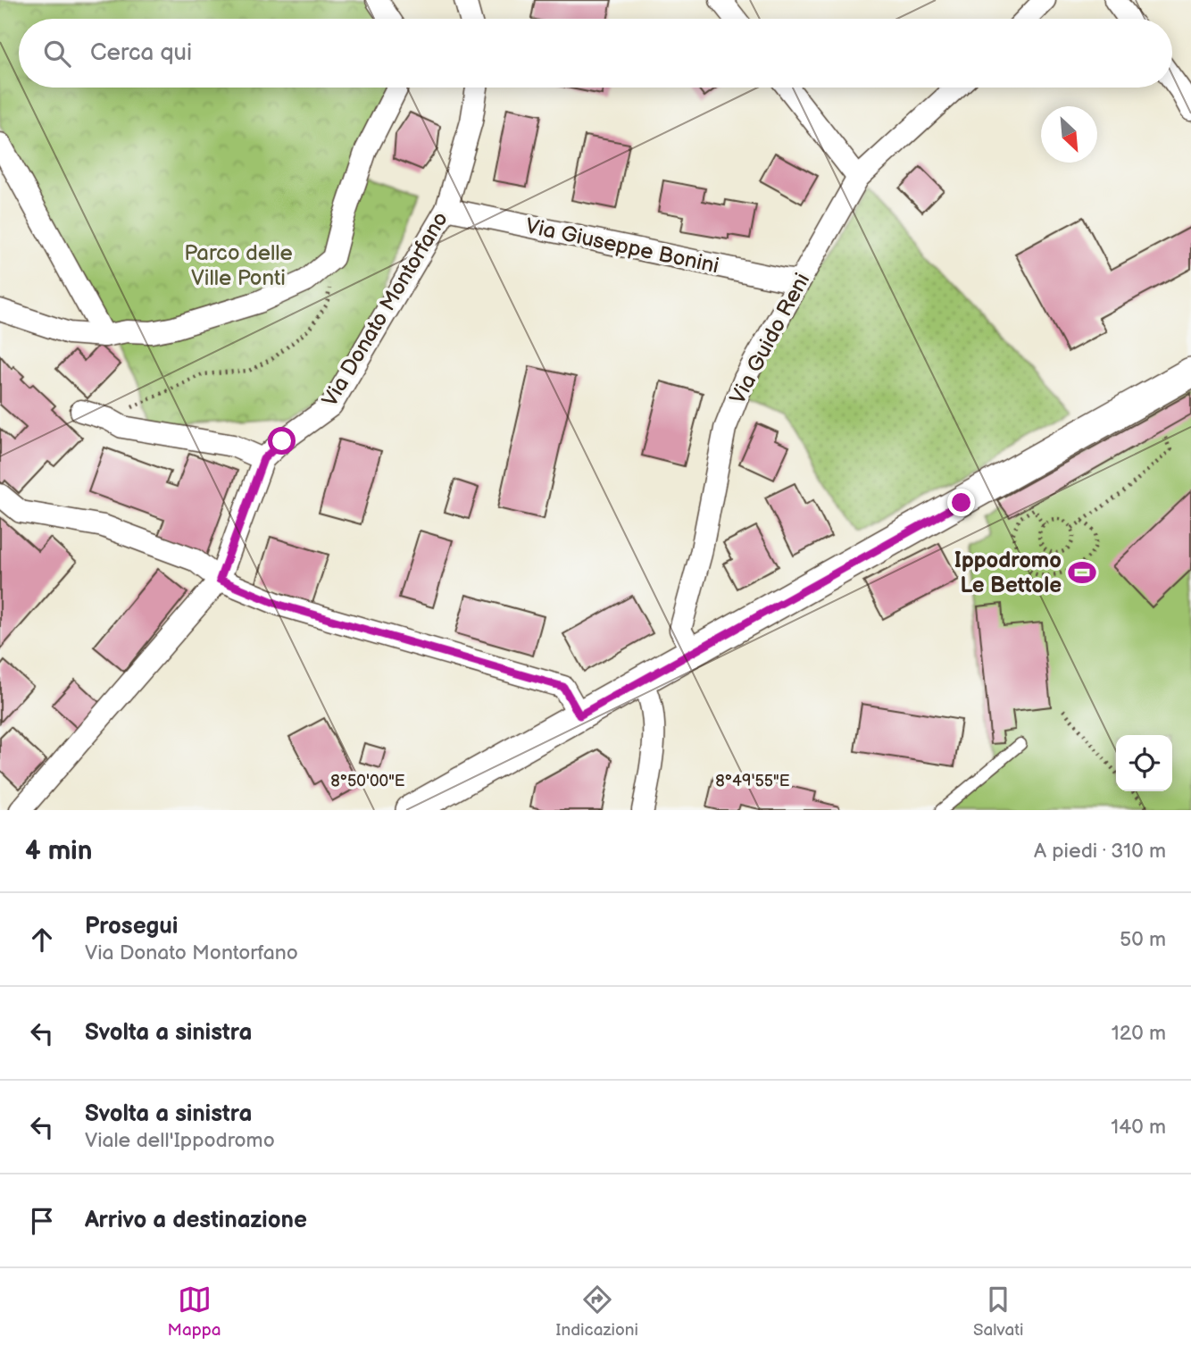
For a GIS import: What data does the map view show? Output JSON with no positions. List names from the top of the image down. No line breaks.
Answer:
{"streets":{"street":["Via Giuseppe Bonini","Via Donato Montorfano","Via Guido Reni"]},"crossings":[["Via Giuseppe Bonini","Via Donato Montorfano"],["Via Giuseppe Bonini","Via Guido Reni"]],"parks":["Parco delle Ville Ponti"],"places":{"sports":["Ippodromo Le Bettole"]},"north":"bottom right","page":{"search":"Cerca qui","heading":["4 min","A piedi · 310 m"],"list":[["Prosegui","Via Donato Montorfano","50 m"],["Svolta a sinistra","120 m"],["Svolta a sinistra","Viale dell'Ippodromo","140 m"],"Arrivo a destinazione"],"nav":["Mappa","Indicazioni","Salvati"]},"coordinates":["8°50'00\"E","8°49'55\"E"]}
